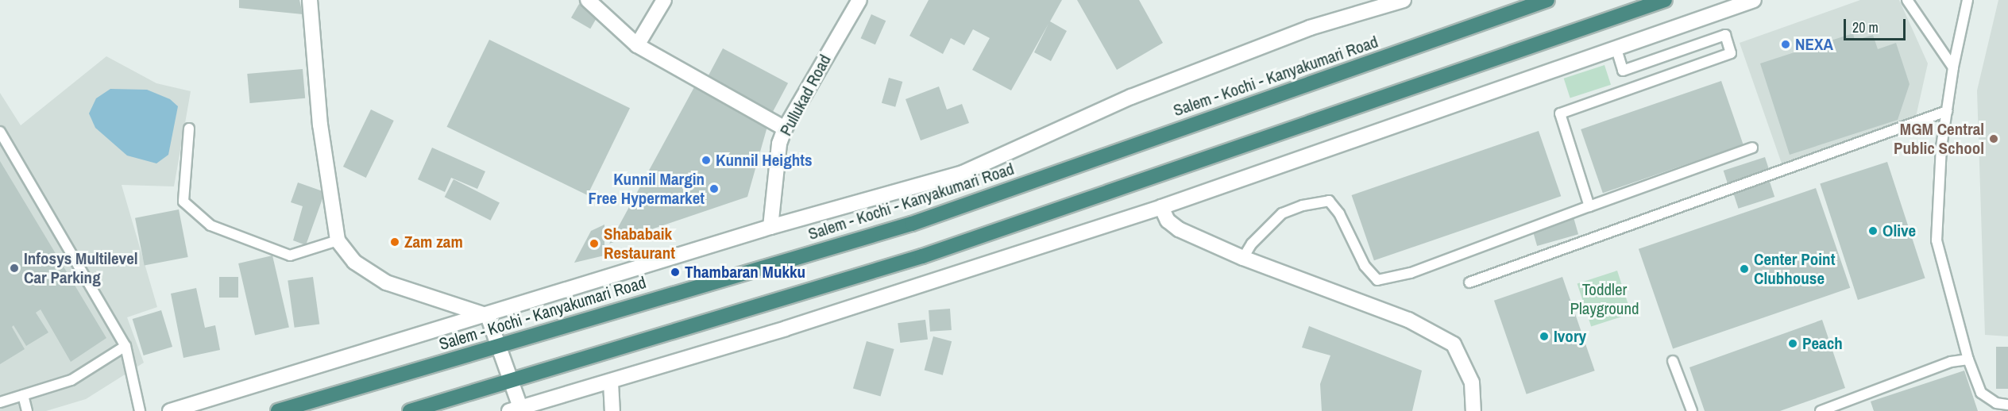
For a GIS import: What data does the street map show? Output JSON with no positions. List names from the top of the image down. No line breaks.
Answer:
{"streets":{"highway":["Salem - Kochi - Kanyakumari Road"],"street":["Pullukad Road"]},"parks":["Toddler Playground"],"places":["NEXA","MGM Central Public School","Kunnil Heights","Kunnil Margin Free Hypermarket","Olive","Zam zam","Shababaik Restaurant","Infosys Multilevel Car Parking","Center Point Clubhouse","Thambaran Mukku","Ivory","Peach"],"scale_bar":"20 m"}
